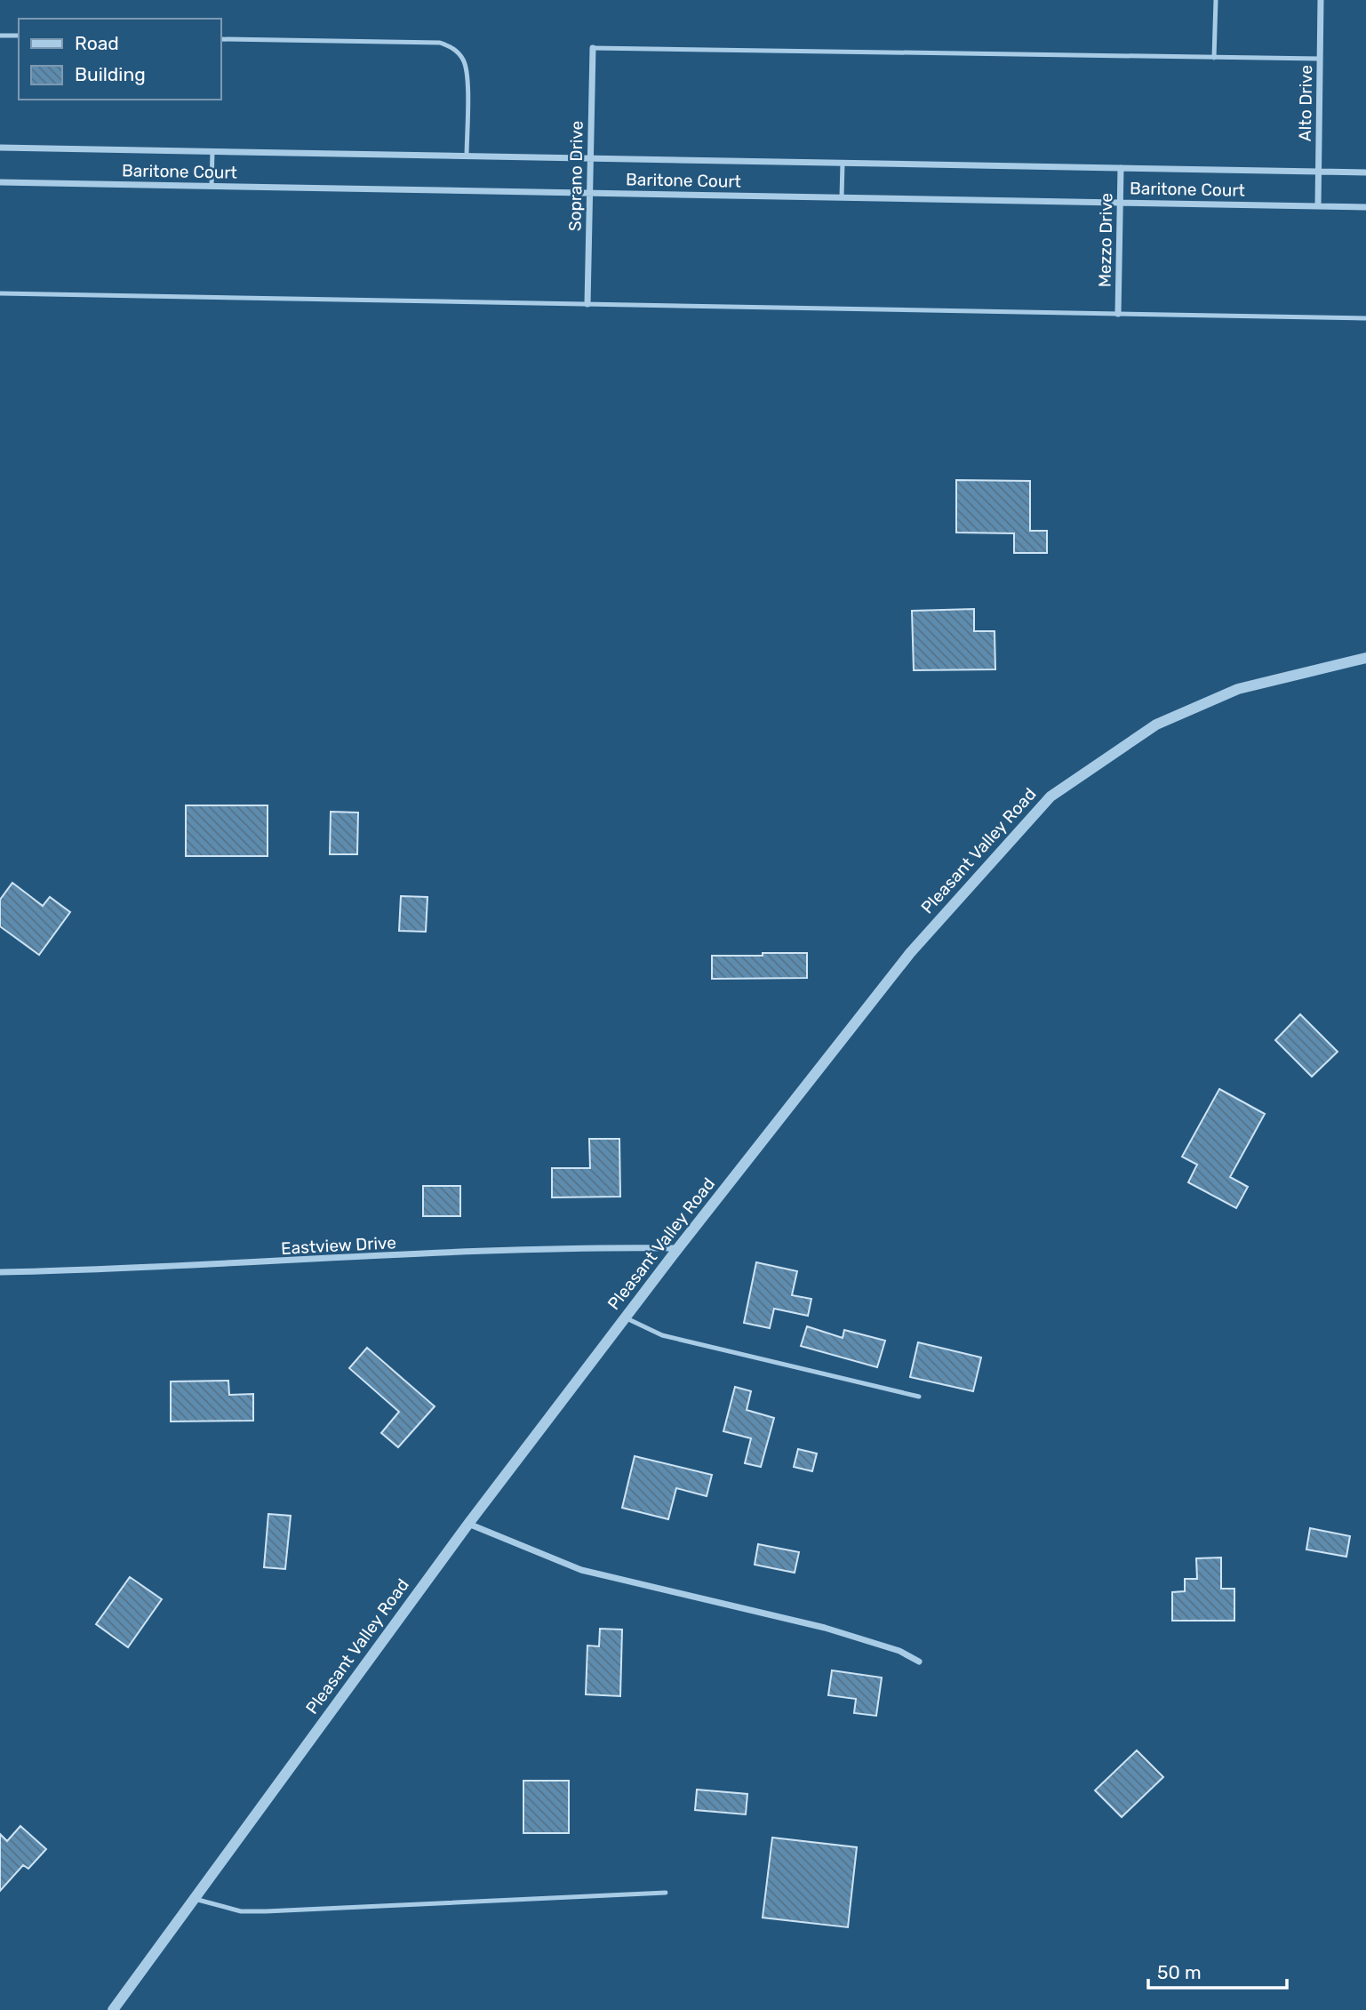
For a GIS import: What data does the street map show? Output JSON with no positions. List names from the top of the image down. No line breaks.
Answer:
{"streets":{"street":["Alto Drive","Baritone Court","Soprano Drive","Mezzo Drive","Pleasant Valley Road","Eastview Drive"]},"crossings":[["Alto Drive","Baritone Court"],["Baritone Court","Soprano Drive"],["Baritone Court","Mezzo Drive"],["Pleasant Valley Road","Eastview Drive"]],"legend":["Road","Building"],"scale_bar":"50 m"}
